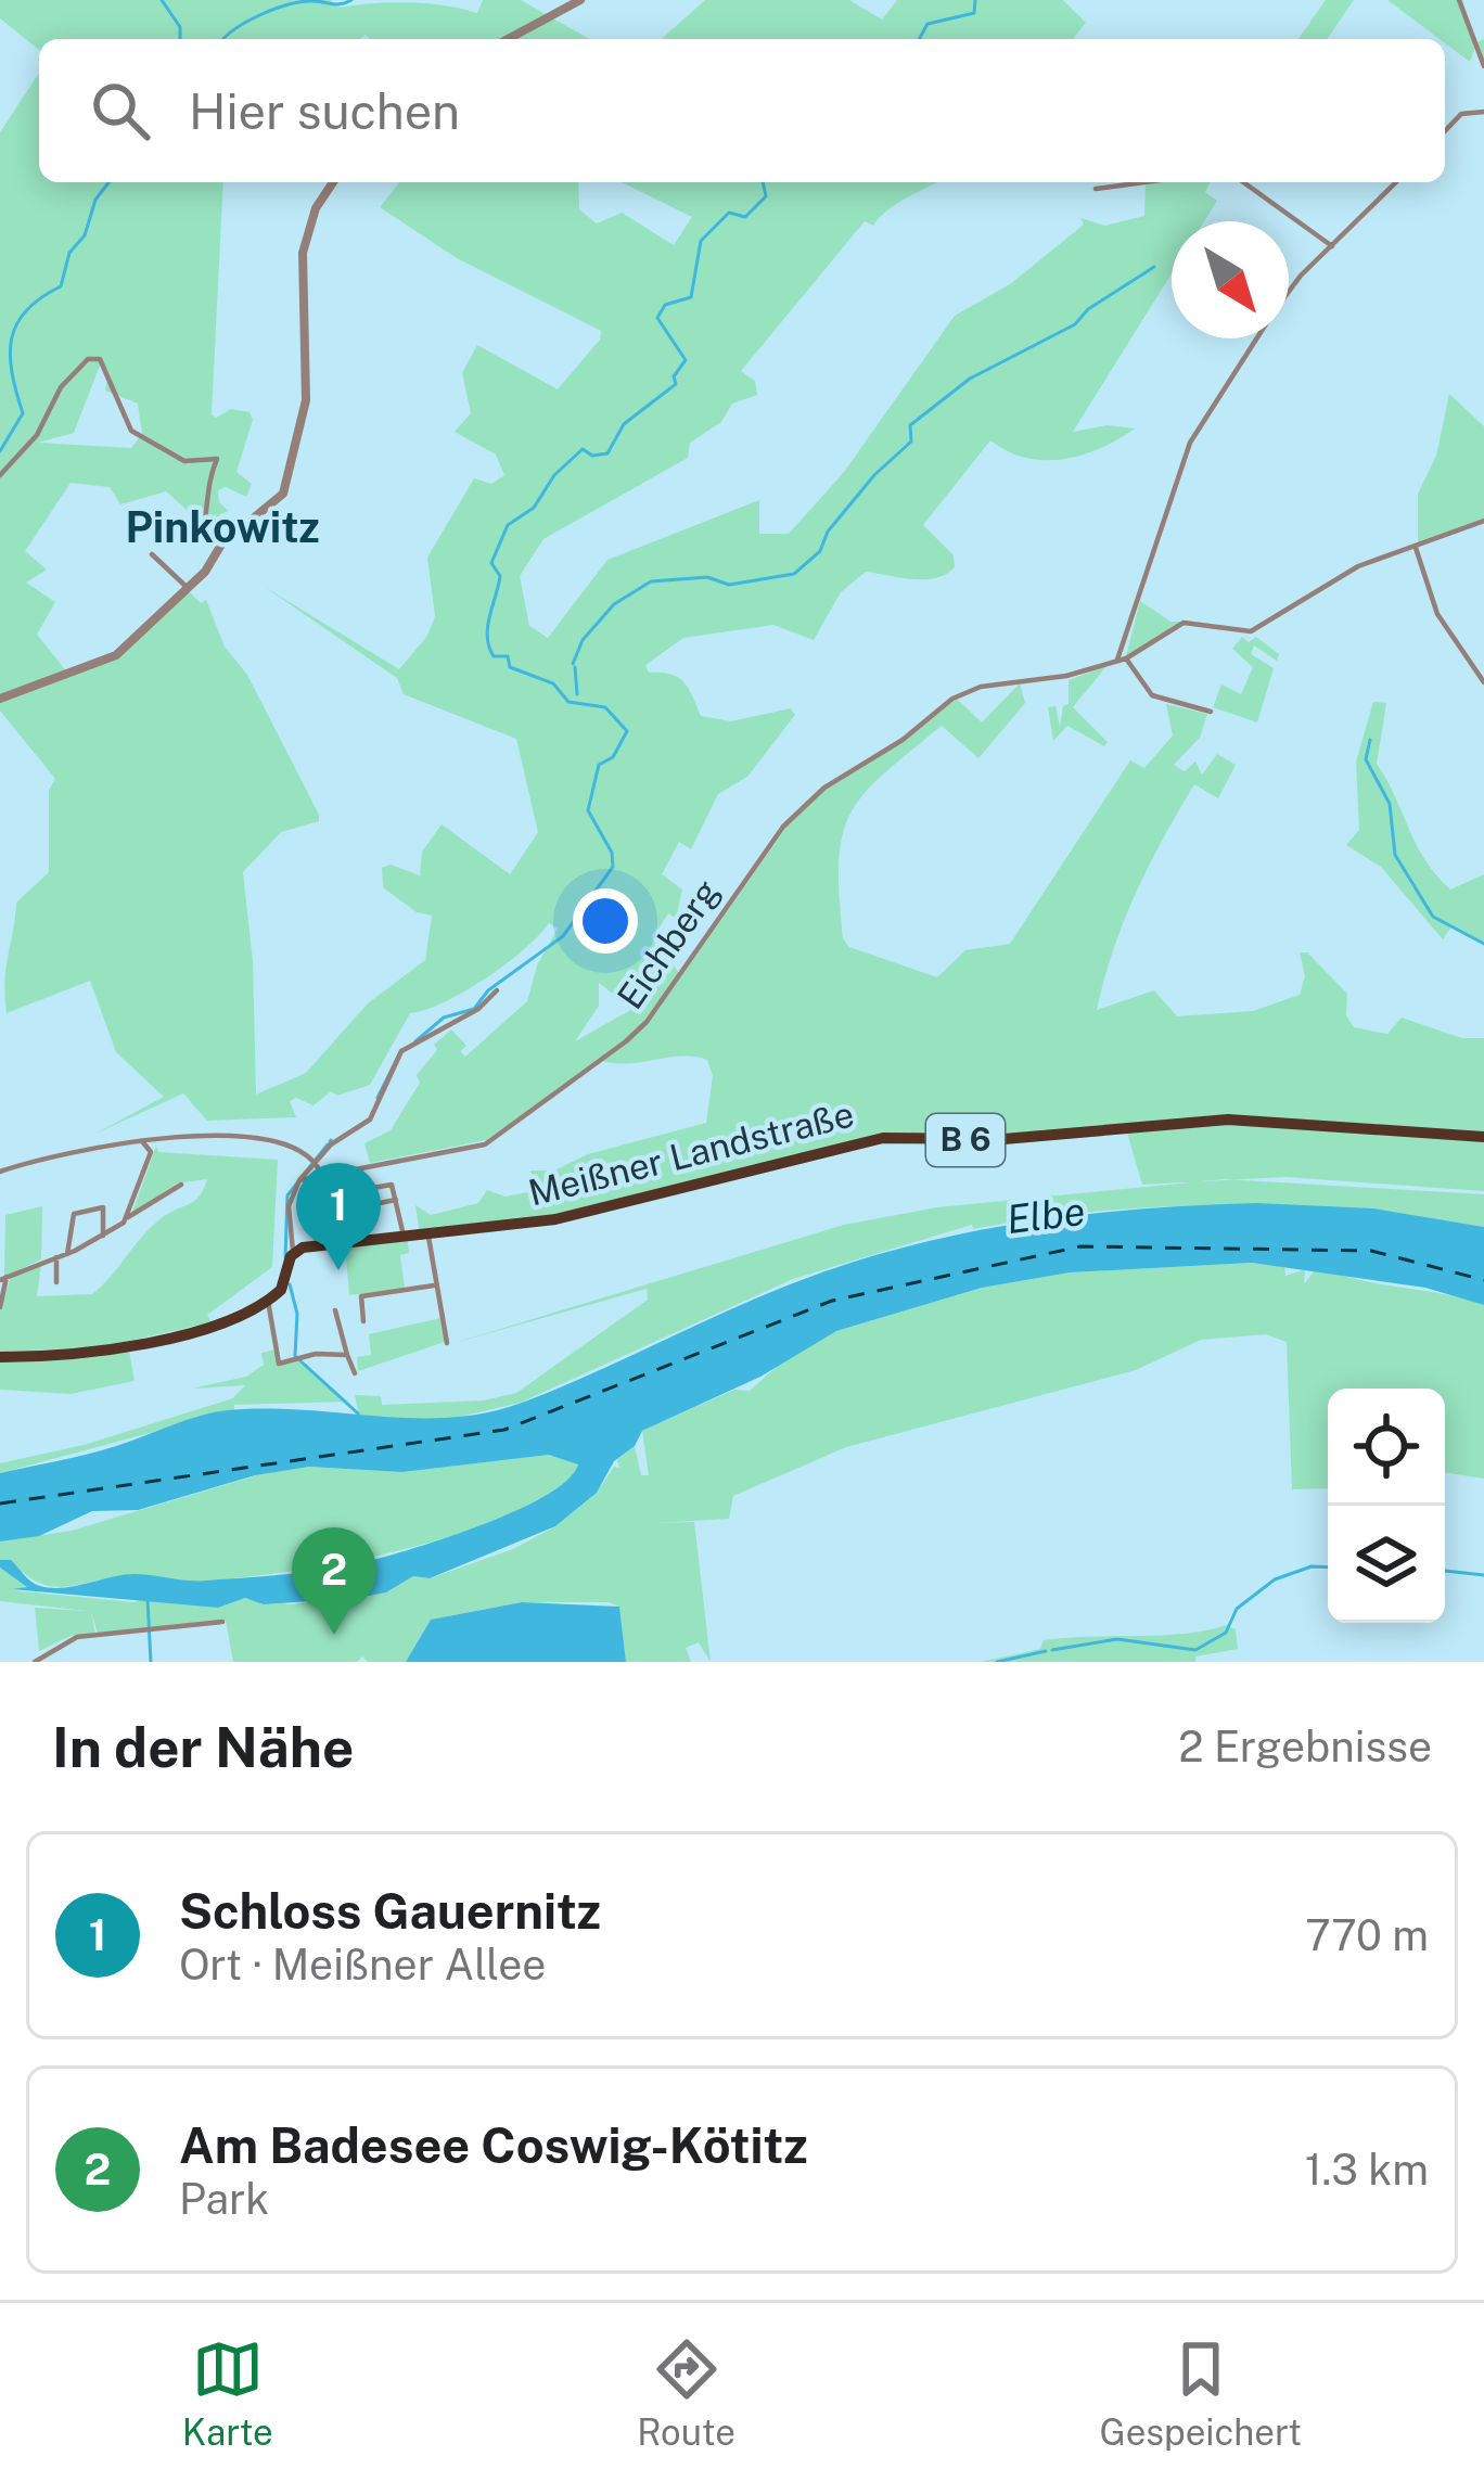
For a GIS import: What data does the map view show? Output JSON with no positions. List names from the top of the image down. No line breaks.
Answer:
{"streets":{"main road":["B 6","Meißner Landstraße"],"street":["Eichberg"]},"crossings":[["B 6","Meißner Landstraße"]],"districts":["Pinkowitz"],"water":["Elbe"],"north":"bottom right","page":{"search":"Hier suchen","pins":["1","2"],"heading":["In der Nähe","2 Ergebnisse"],"list":[{"mark":"1","name":"Schloss Gauernitz","note":"Ort · Meißner Allee","value":"770 m"},{"mark":"2","name":"Am Badesee Coswig-Kötitz","note":"Park","value":"1.3 km"}],"nav":["Karte","Route","Gespeichert"]}}
